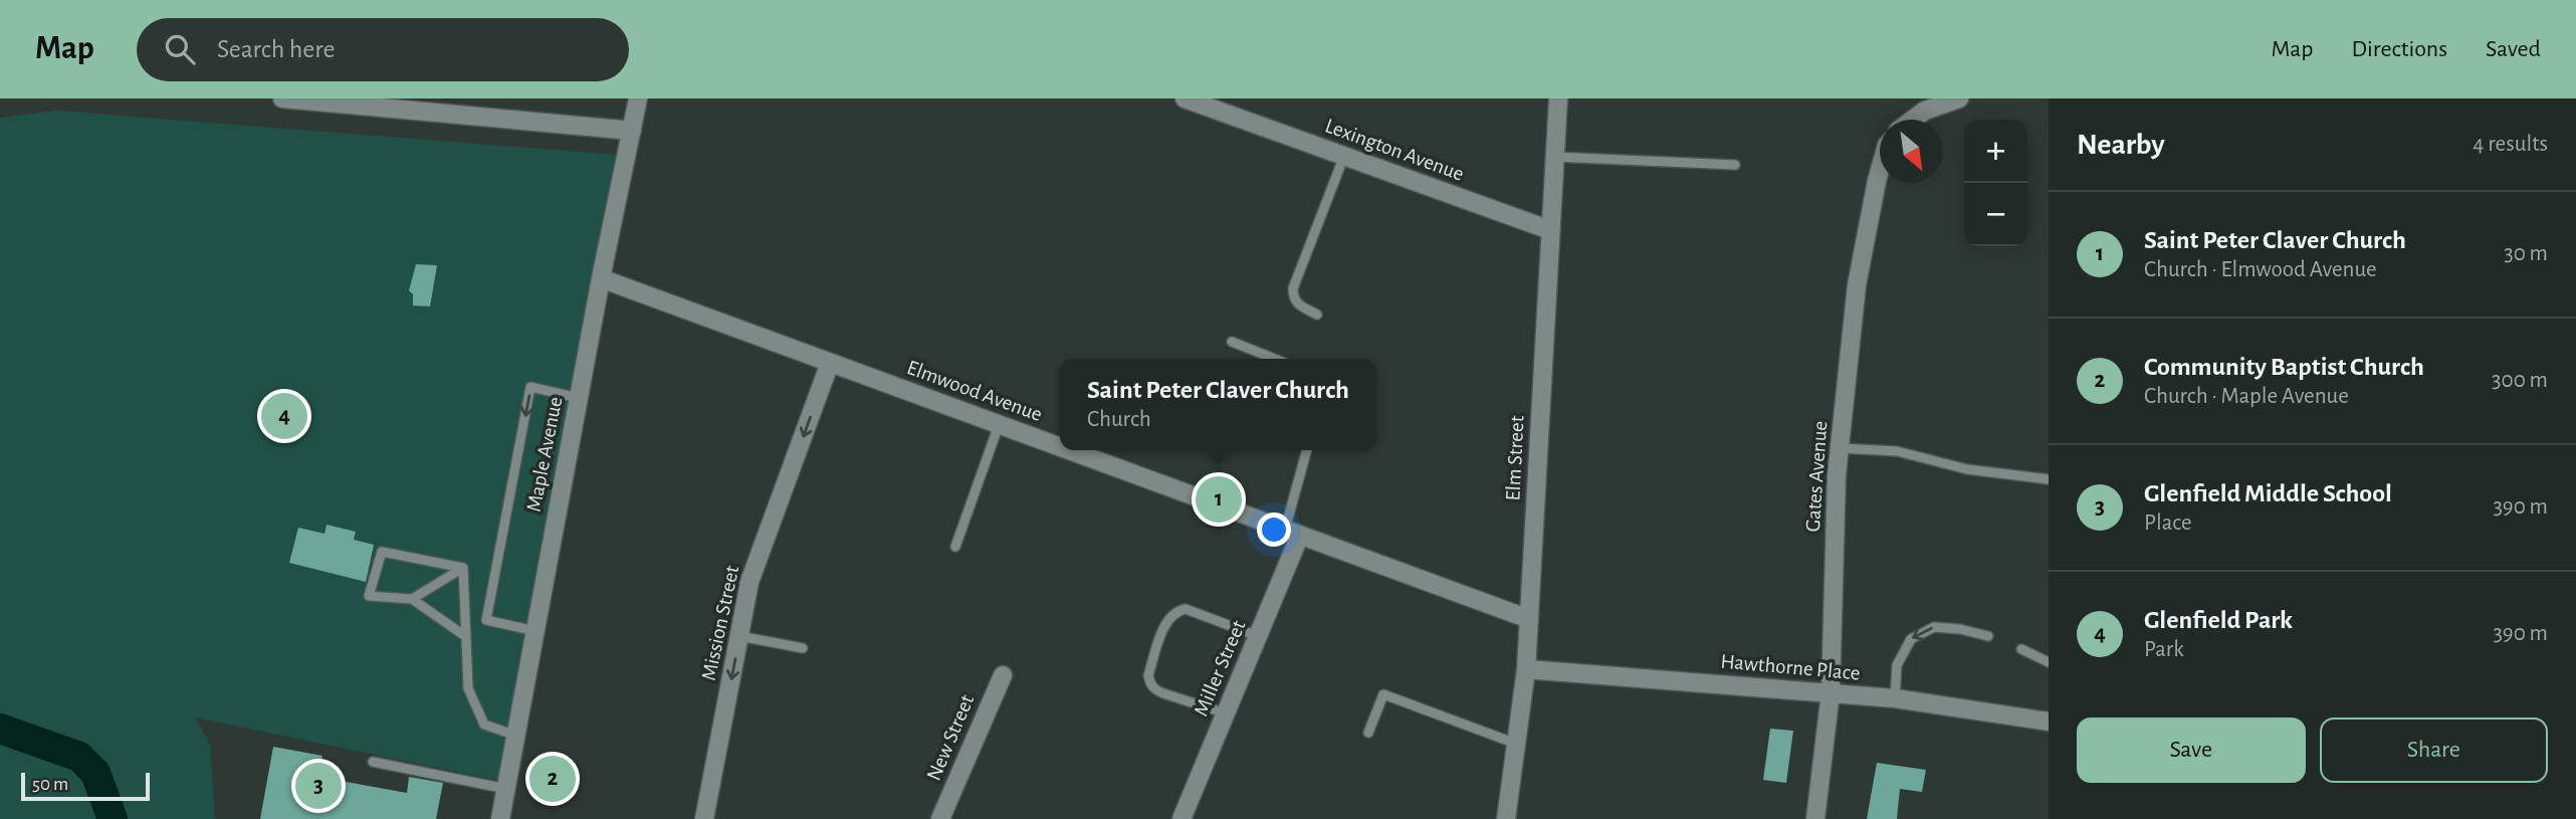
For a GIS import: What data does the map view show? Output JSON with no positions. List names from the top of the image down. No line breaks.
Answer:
{"streets":{"street":["Lexington Avenue","Elmwood Avenue","Maple Avenue","Elm Street","Gates Avenue","Mission Street","Hawthorne Place","Miller Street","New Street"]},"crossings":[["Lexington Avenue","Elm Street"],["Elmwood Avenue","Maple Avenue"],["Elmwood Avenue","Elm Street"],["Elmwood Avenue","Mission Street"],["Elmwood Avenue","Miller Street"],["Elm Street","Hawthorne Place"],["Gates Avenue","Hawthorne Place"]],"one_way":["Mission Street"],"scale_bar":"50 m","north":"bottom right","page":{"header":"Map","search":"Search here","nav":["Map","Directions","Saved"],"heading":["Nearby","4 results"],"map_buttons":["+","−"],"list":[{"mark":"1","name":"Saint Peter Claver Church","note":"Church · Elmwood Avenue","value":"30 m"},{"mark":"2","name":"Community Baptist Church","note":"Church · Maple Avenue","value":"300 m"},{"mark":"3","name":"Glenfield Middle School","note":"Place","value":"390 m"},{"mark":"4","name":"Glenfield Park","note":"Park","value":"390 m"}],"popup":["Saint Peter Claver Church","Church"],"pins":["4","1","2","3"],"buttons":["Save","Share"],"scale":"50 m"}}
